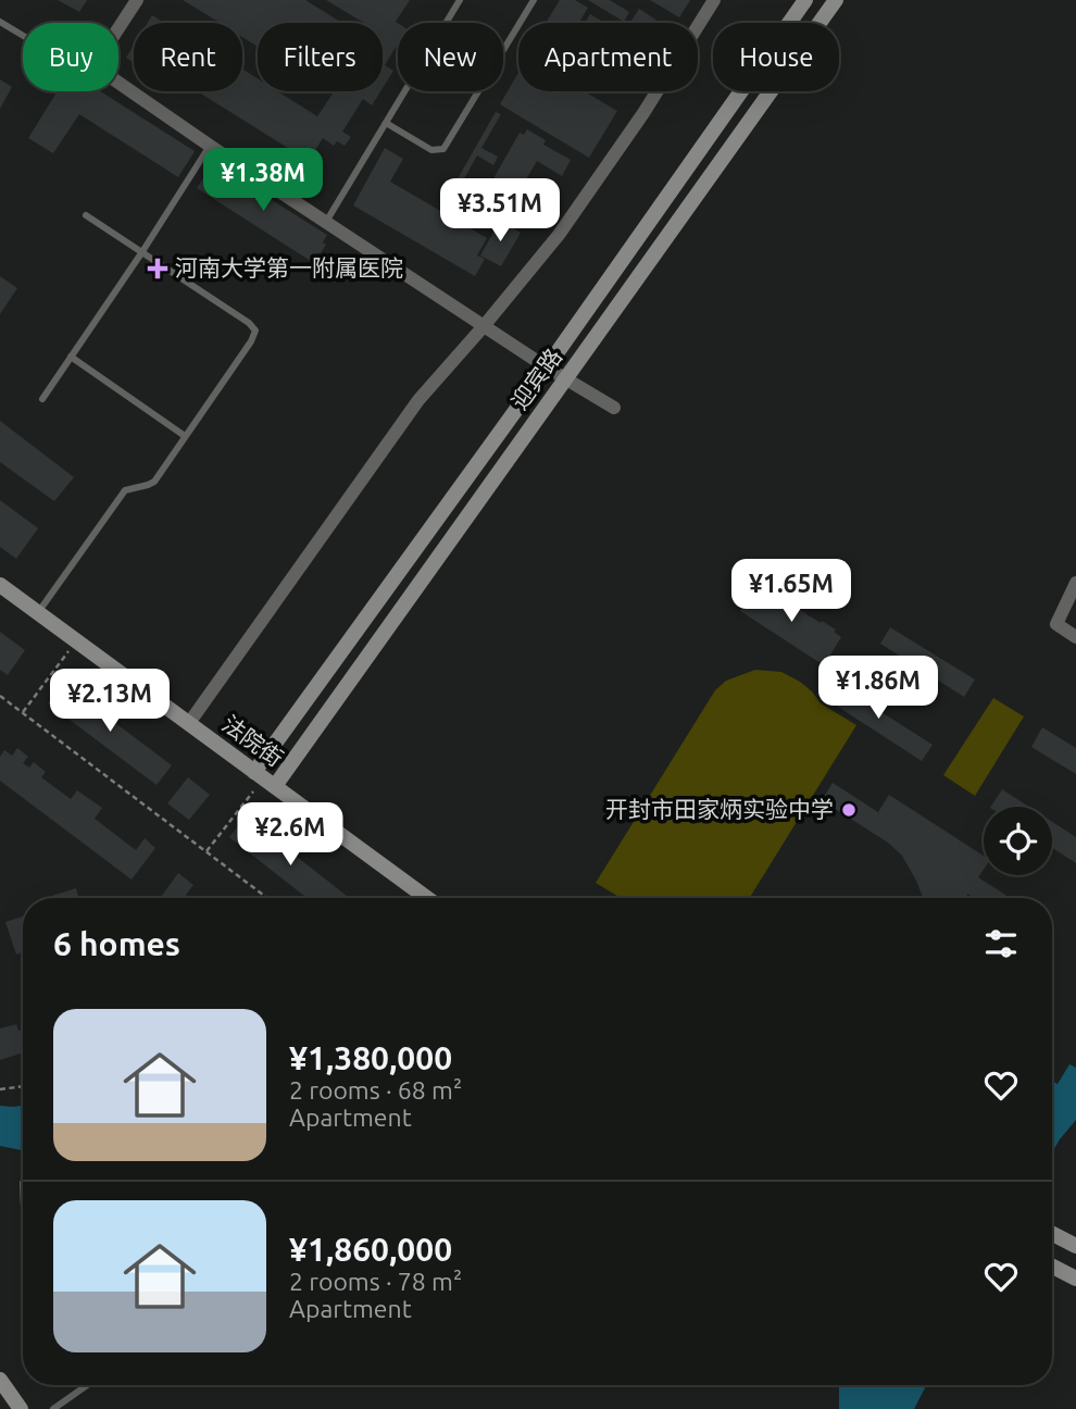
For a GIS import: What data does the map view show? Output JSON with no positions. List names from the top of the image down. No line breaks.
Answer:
{"streets":{"main road":["迎宾路","法院街"]},"crossings":[["迎宾路","法院街"]],"places":{"health":["河南大学第一附属医院"],"other":["开封市田家炳实验中学"]},"page":{"chip":["Buy","Rent","Filters","New","Apartment","House"],"price":["¥1.38M","¥3.51M","¥1.65M","¥1.86M","¥2.13M","¥2.6M"],"heading":"6 homes","list":[{"name":"¥1,380,000","note":"2 rooms · 68 m² · Apartment"},{"name":"¥1,860,000","note":"2 rooms · 78 m² · Apartment"}]}}
